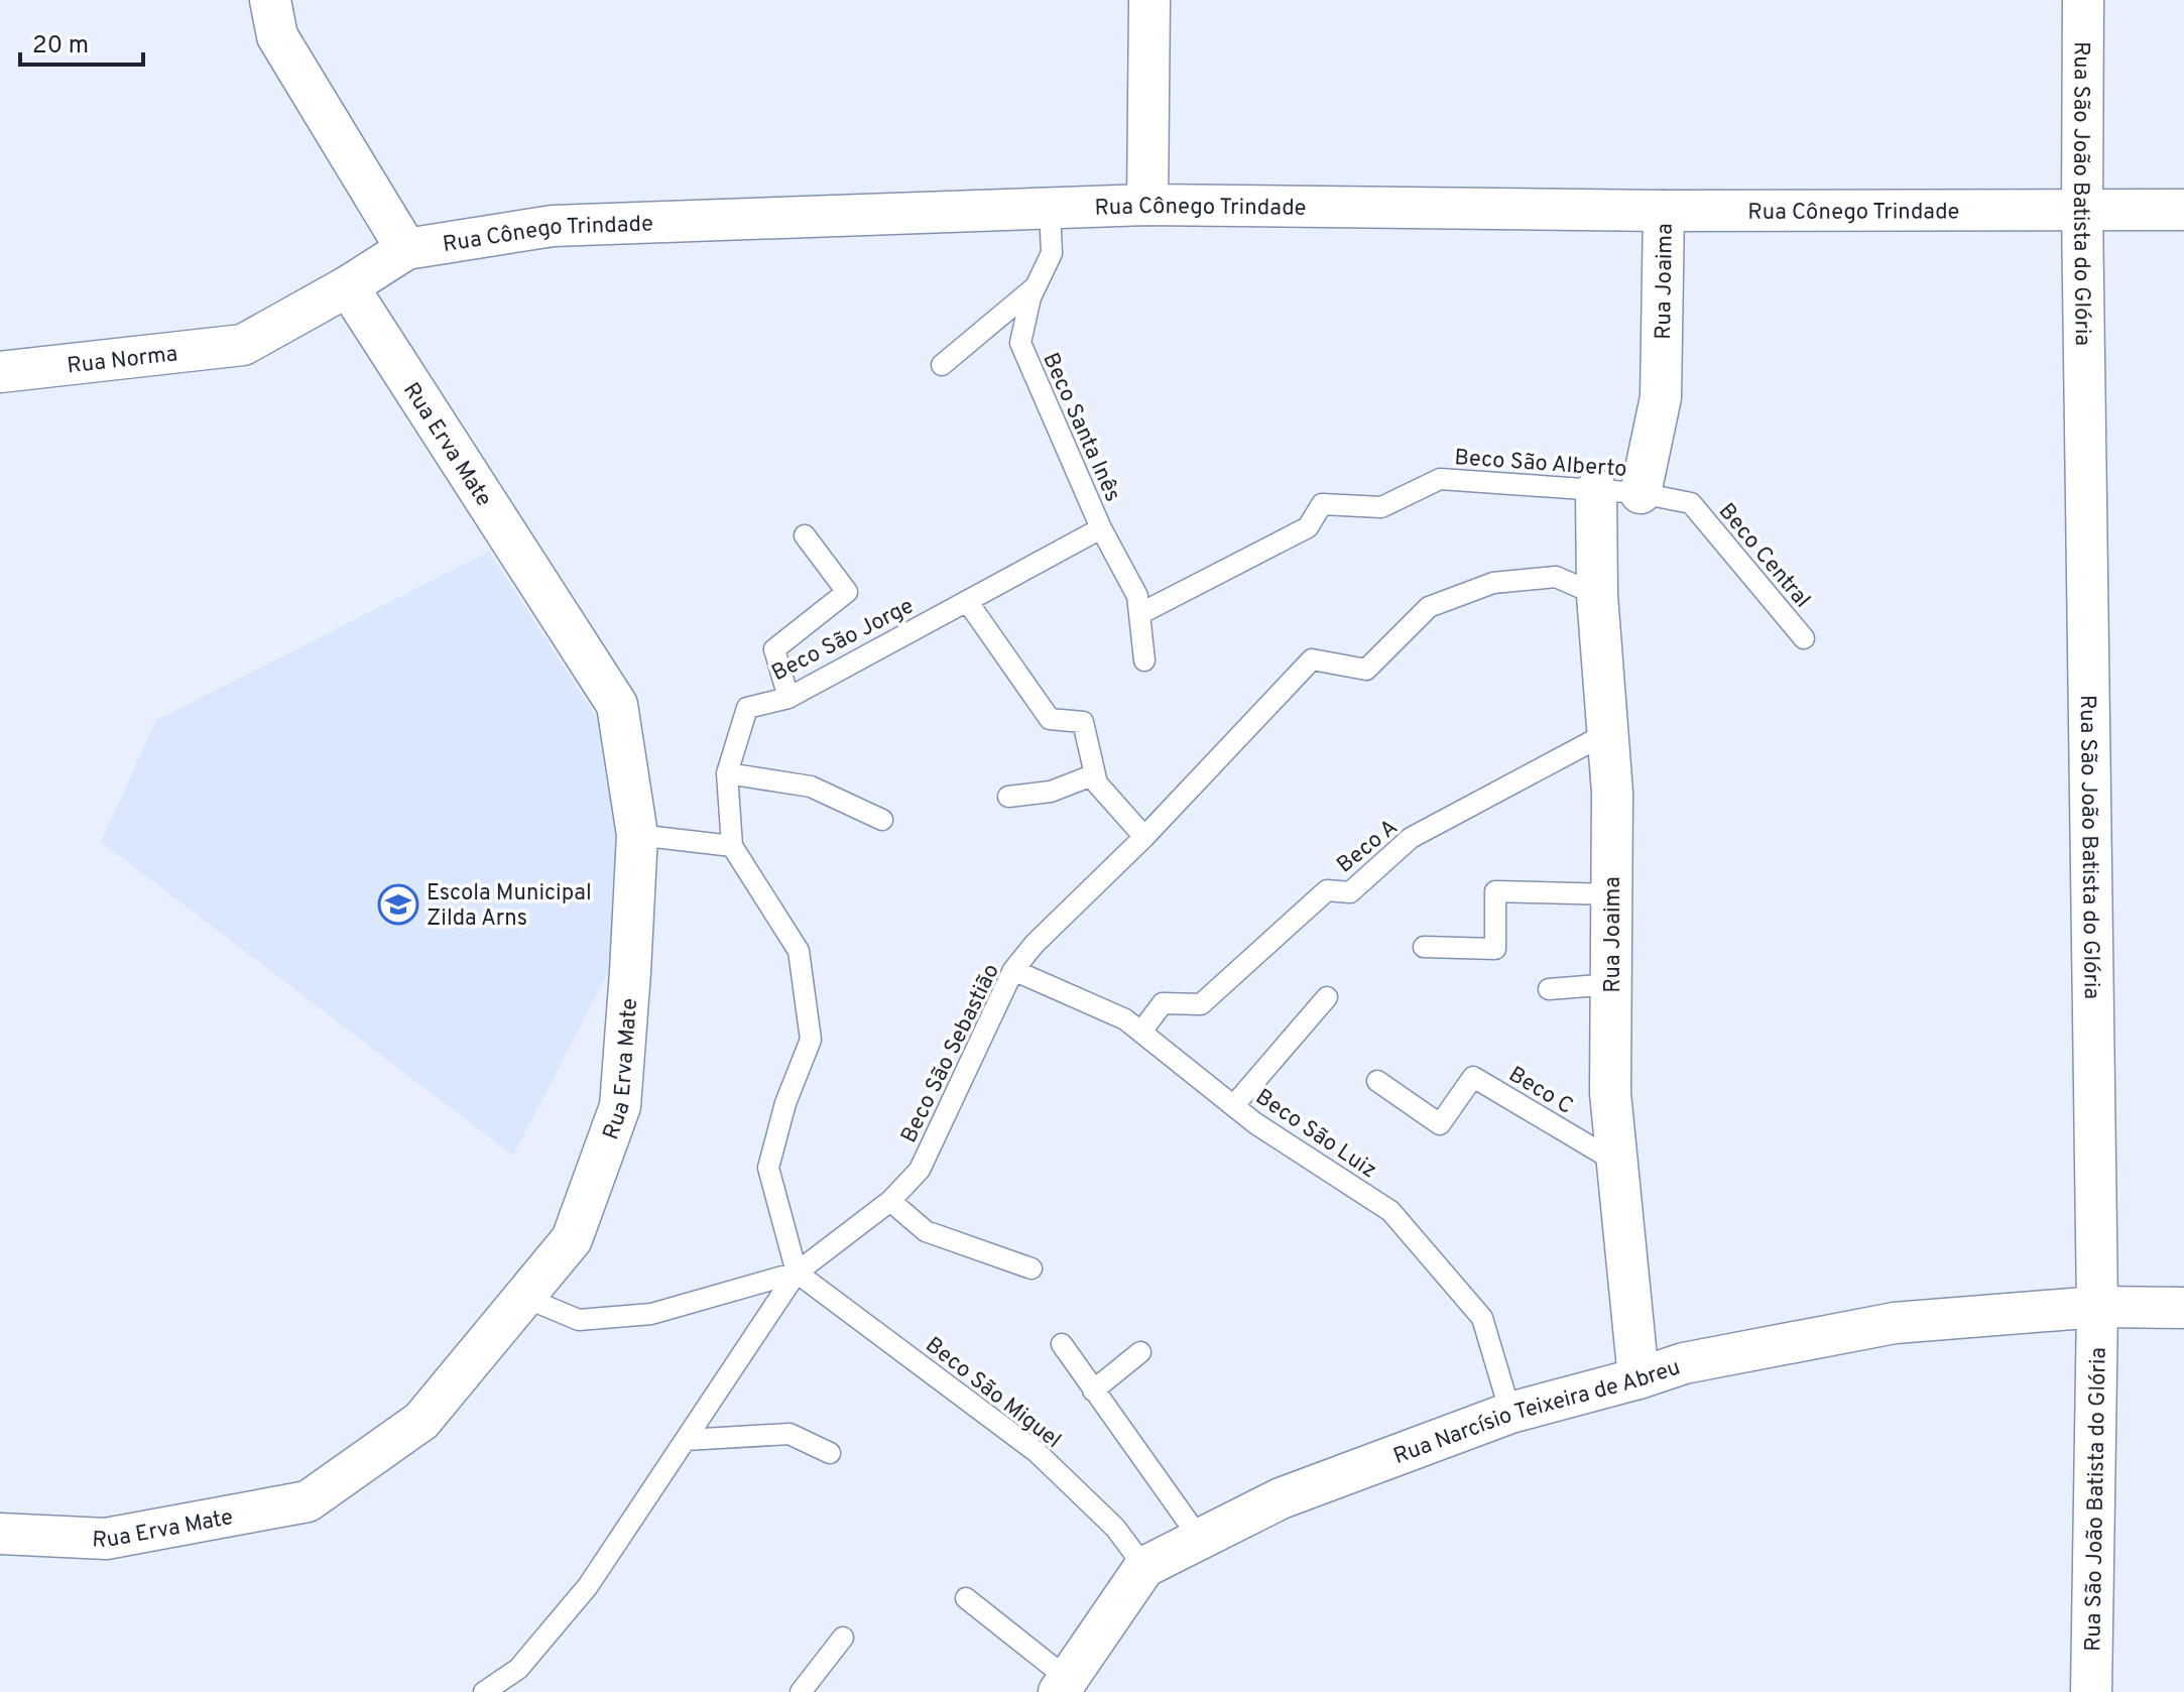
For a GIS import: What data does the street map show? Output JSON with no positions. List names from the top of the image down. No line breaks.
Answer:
{"streets":{"street":["Rua São João Batista do Glória","Rua Cônego Trindade","Rua Joaima","Rua Norma","Rua Erva Mate","Rua Narcísio Teixeira de Abreu"],"lane":["Beco Santa Inês","Beco São Alberto","Beco Central","Beco São Jorge","Beco A","Beco São Sebastião","Beco C","Beco São Luiz","Beco São Miguel"]},"crossings":[["Rua São João Batista do Glória","Rua Cônego Trindade"],["Rua São João Batista do Glória","Rua Narcísio Teixeira de Abreu"],["Rua Cônego Trindade","Rua Joaima"],["Rua Cônego Trindade","Rua Norma"],["Rua Cônego Trindade","Beco Santa Inês"],["Rua Cônego Trindade","Rua Erva Mate"],["Rua Joaima","Beco São Alberto"],["Rua Joaima","Beco Central"],["Rua Joaima","Beco A"],["Rua Joaima","Beco São Sebastião"],["Rua Joaima","Beco C"],["Rua Joaima","Rua Narcísio Teixeira de Abreu"],["Beco Santa Inês","Beco São Alberto"],["Beco Santa Inês","Beco São Jorge"],["Beco São Alberto","Beco Central"],["Beco São Jorge","Beco São Sebastião"],["Beco São Jorge","Beco São Miguel"],["Beco A","Beco São Luiz"],["Beco São Sebastião","Beco São Luiz"],["Beco São Sebastião","Beco São Miguel"],["Beco São Luiz","Rua Narcísio Teixeira de Abreu"],["Beco São Miguel","Rua Narcísio Teixeira de Abreu"]],"places":{"school or university":["Escola Municipal Zilda Arns"]},"scale_bar":"20 m"}
